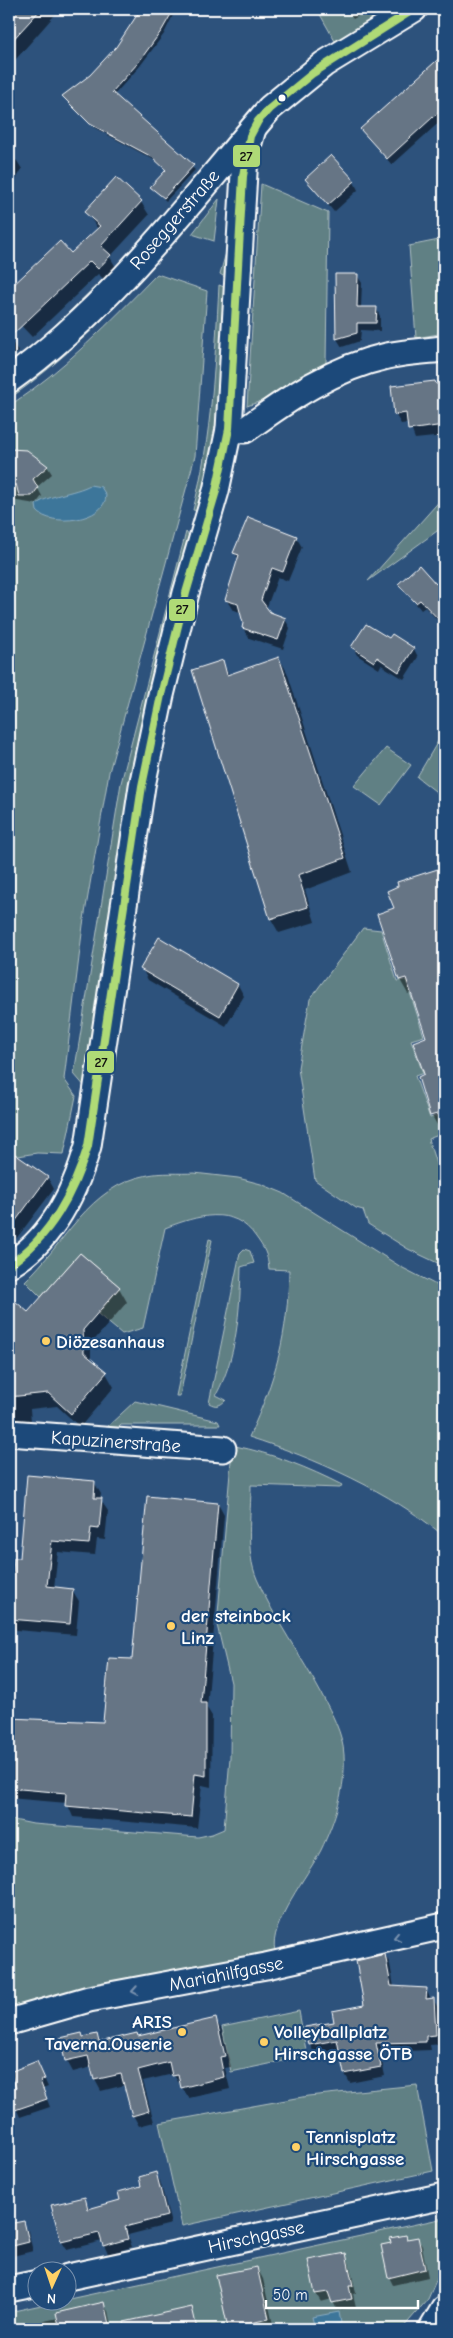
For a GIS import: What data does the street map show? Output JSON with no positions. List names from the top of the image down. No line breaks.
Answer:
{"streets":{"street":["Roseggerstraße","Kapuzinerstraße","Mariahilfgasse","Hirschgasse"]},"one_way":["Mariahilfgasse"],"places":["Diözesanhaus","der steinbock Linz","ARIS Taverna.Ouserie","Volleyballplatz Hirschgasse ÖTB","Tennisplatz Hirschgasse"],"lines":["transit line 27"],"scale_bar":"50 m","north":"bottom"}
